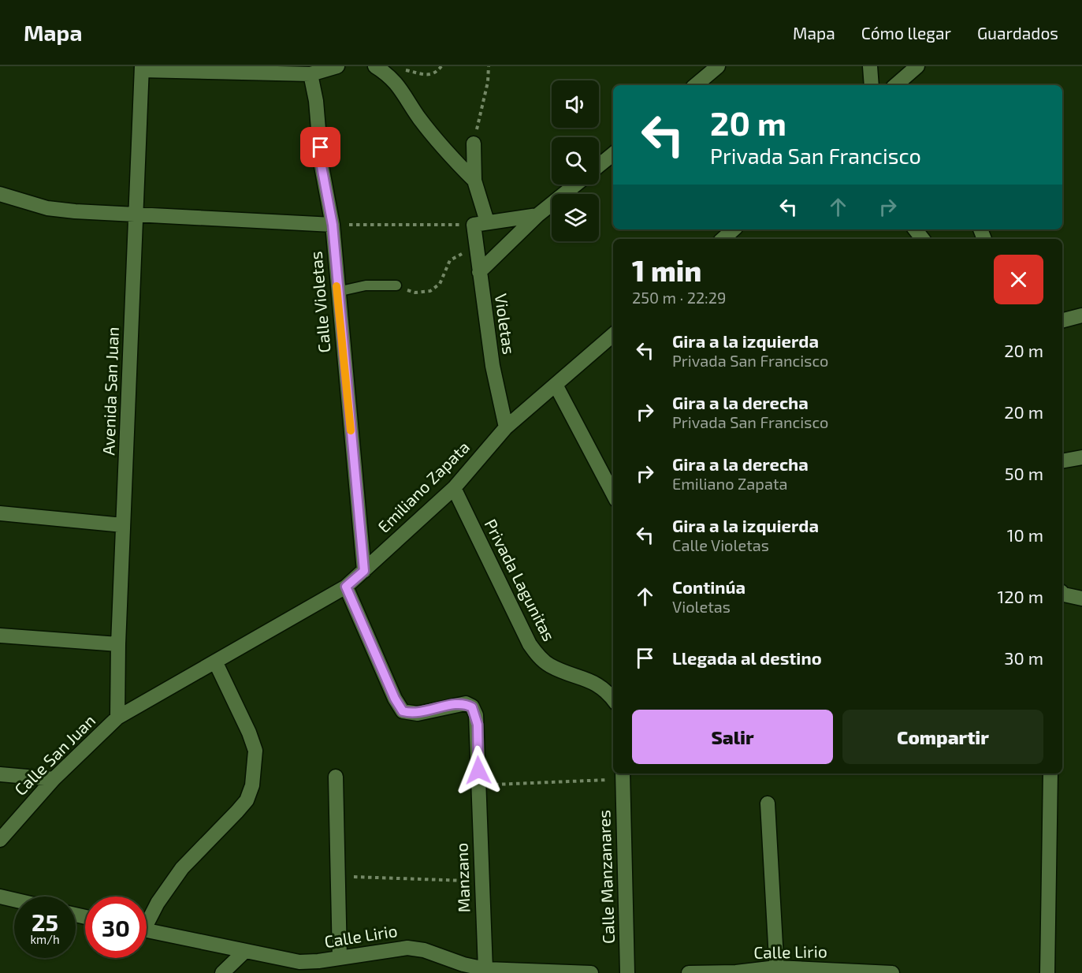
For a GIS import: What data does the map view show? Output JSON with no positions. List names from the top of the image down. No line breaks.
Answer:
{"streets":{"street":["Calle Violetas","Violetas","Avenida San Juan","Emiliano Zapata","Privada Lagunitas","Calle San Juan","Calle Manzanares","Manzano","Calle Lirio"]},"crossings":[["Calle Violetas","Emiliano Zapata"],["Violetas","Emiliano Zapata"],["Avenida San Juan","Emiliano Zapata"],["Avenida San Juan","Calle San Juan"],["Emiliano Zapata","Privada Lagunitas"],["Emiliano Zapata","Calle San Juan"],["Emiliano Zapata","Manzano"],["Manzano","Calle Lirio"]],"page":{"header":"Mapa","nav":["Mapa","Cómo llegar","Guardados"],"turn":["20 m","Privada San Francisco"],"heading":["1 min","250 m · 22:29"],"list":[{"name":"Gira a la izquierda","note":"Privada San Francisco","value":"20 m"},{"name":"Gira a la derecha","note":"Privada San Francisco","value":"20 m"},{"name":"Gira a la derecha","note":"Emiliano Zapata","value":"50 m"},{"name":"Gira a la izquierda","note":"Calle Violetas","value":"10 m"},{"name":"Continúa","note":"Violetas","value":"120 m"},{"name":"Llegada al destino","value":"30 m"}],"buttons":["Salir","Compartir"],"speed":"25 km/h","limit":"30"}}
